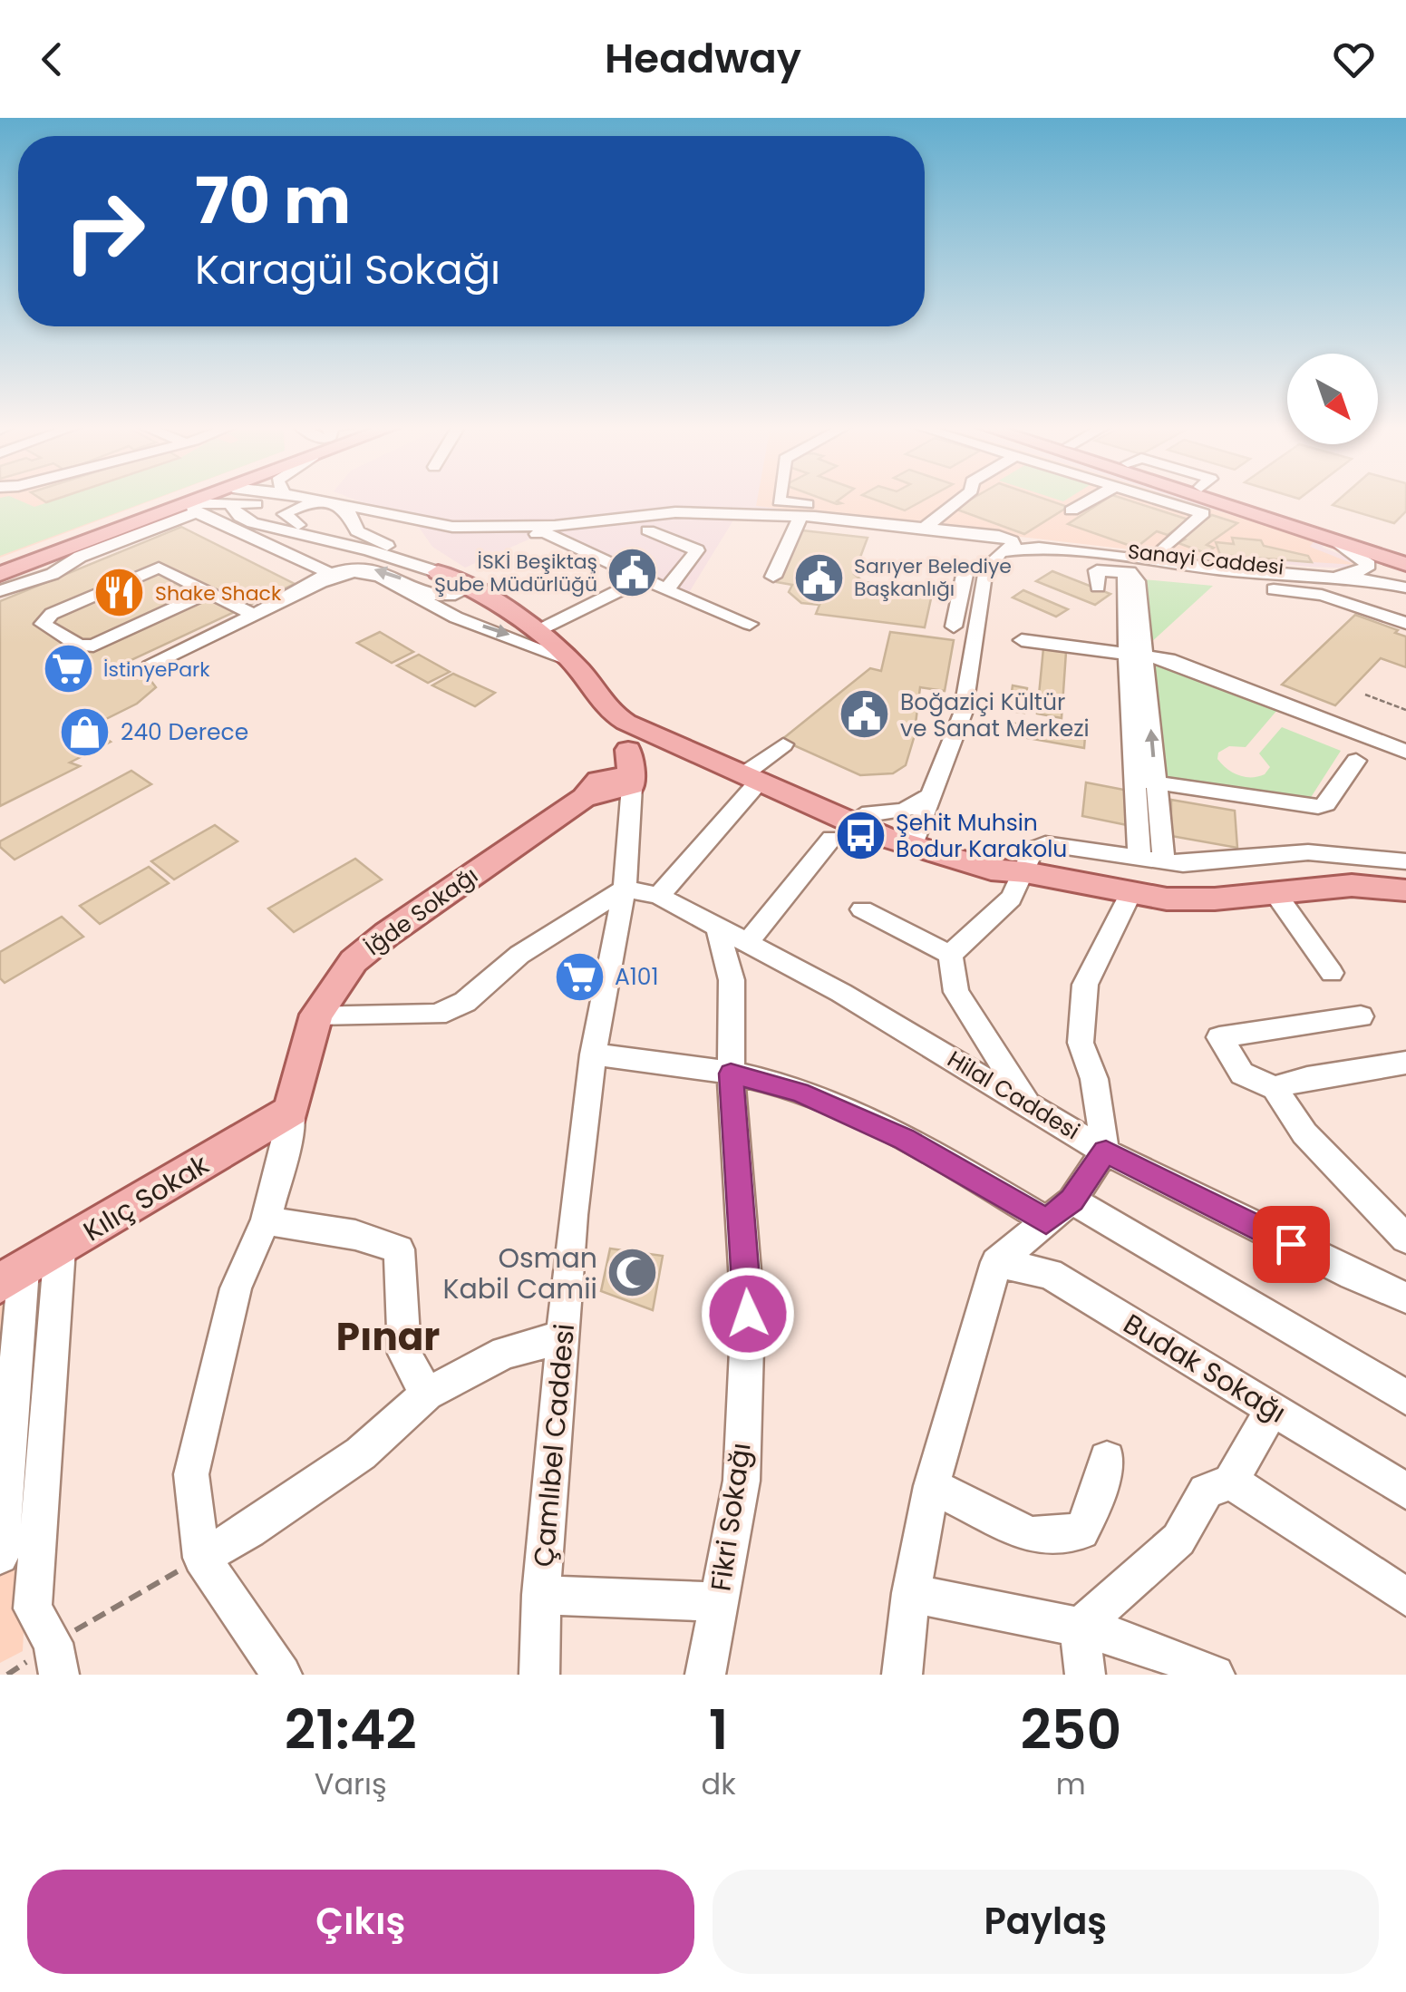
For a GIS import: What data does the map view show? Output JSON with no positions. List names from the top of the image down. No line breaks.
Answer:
{"streets":{"main road":["İğde Sokağı","Kılıç Sokak"],"street":["Sanayi Caddesi","Hilal Caddesi","Budak Sokağı","Çamlıbel Caddesi","Fikri Sokağı"]},"crossings":[["İğde Sokağı","Kılıç Sokak"],["İğde Sokağı","Çamlıbel Caddesi"],["Hilal Caddesi","Çamlıbel Caddesi"],["Hilal Caddesi","Fikri Sokağı"]],"districts":["Pınar"],"places":{"public building":["İSKİ Beşiktaş Şube Müdürlüğü","Sarıyer Belediye Başkanlığı","Boğaziçi Kültür ve Sanat Merkezi"],"restaurant":["Shake Shack"],"supermarket":["İstinyePark","A101"],"shop":["240 Derece"],"bus stop":["Şehit Muhsin Bodur Karakolu"],"mosque":["Osman Kabil Camii"]},"north":"bottom right","page":{"header":"Headway","turn":["70 m","Karagül Sokağı"],"eta":["21:42","Varış","1","dk","250","m"],"buttons":["Çıkış","Paylaş"]}}
